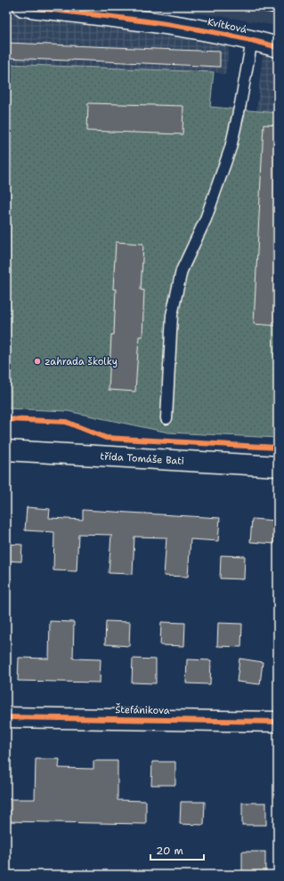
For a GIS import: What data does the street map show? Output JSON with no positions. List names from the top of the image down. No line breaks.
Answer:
{"streets":{"street":["Kvítková","třída Tomáše Bati","Štefánikova"]},"places":["zahrada školky"],"scale_bar":"20 m"}
